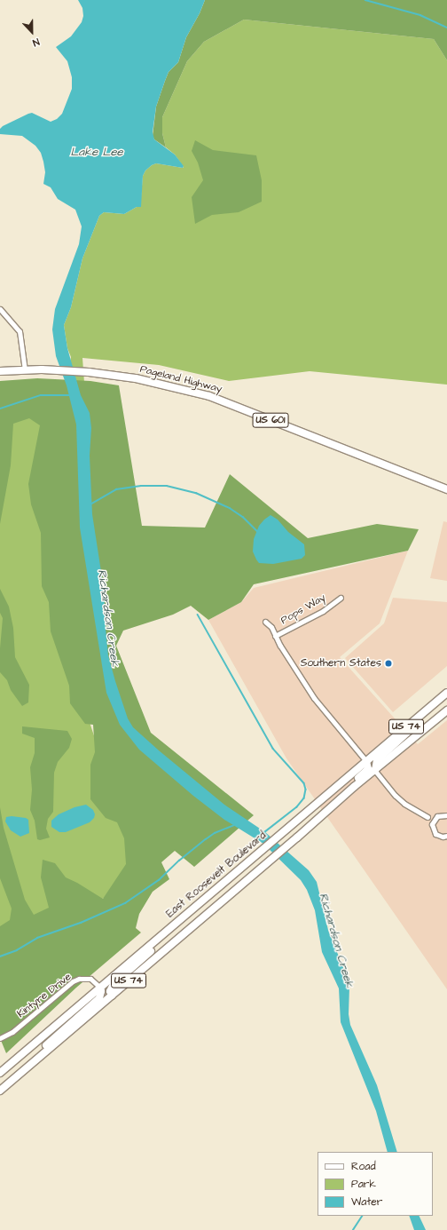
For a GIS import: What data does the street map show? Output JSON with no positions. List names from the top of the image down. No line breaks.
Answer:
{"streets":{"highway":["Pageland Highway","US 601","US 74","East Roosevelt Boulevard"],"street":["Pops Way","Kintyre Drive"]},"crossings":[["East Roosevelt Boulevard","Kintyre Drive"]],"water":["Lake Lee","Richardson Creek"],"places":["Southern States"],"legend":["Road","Park","Water"],"north":"bottom"}
